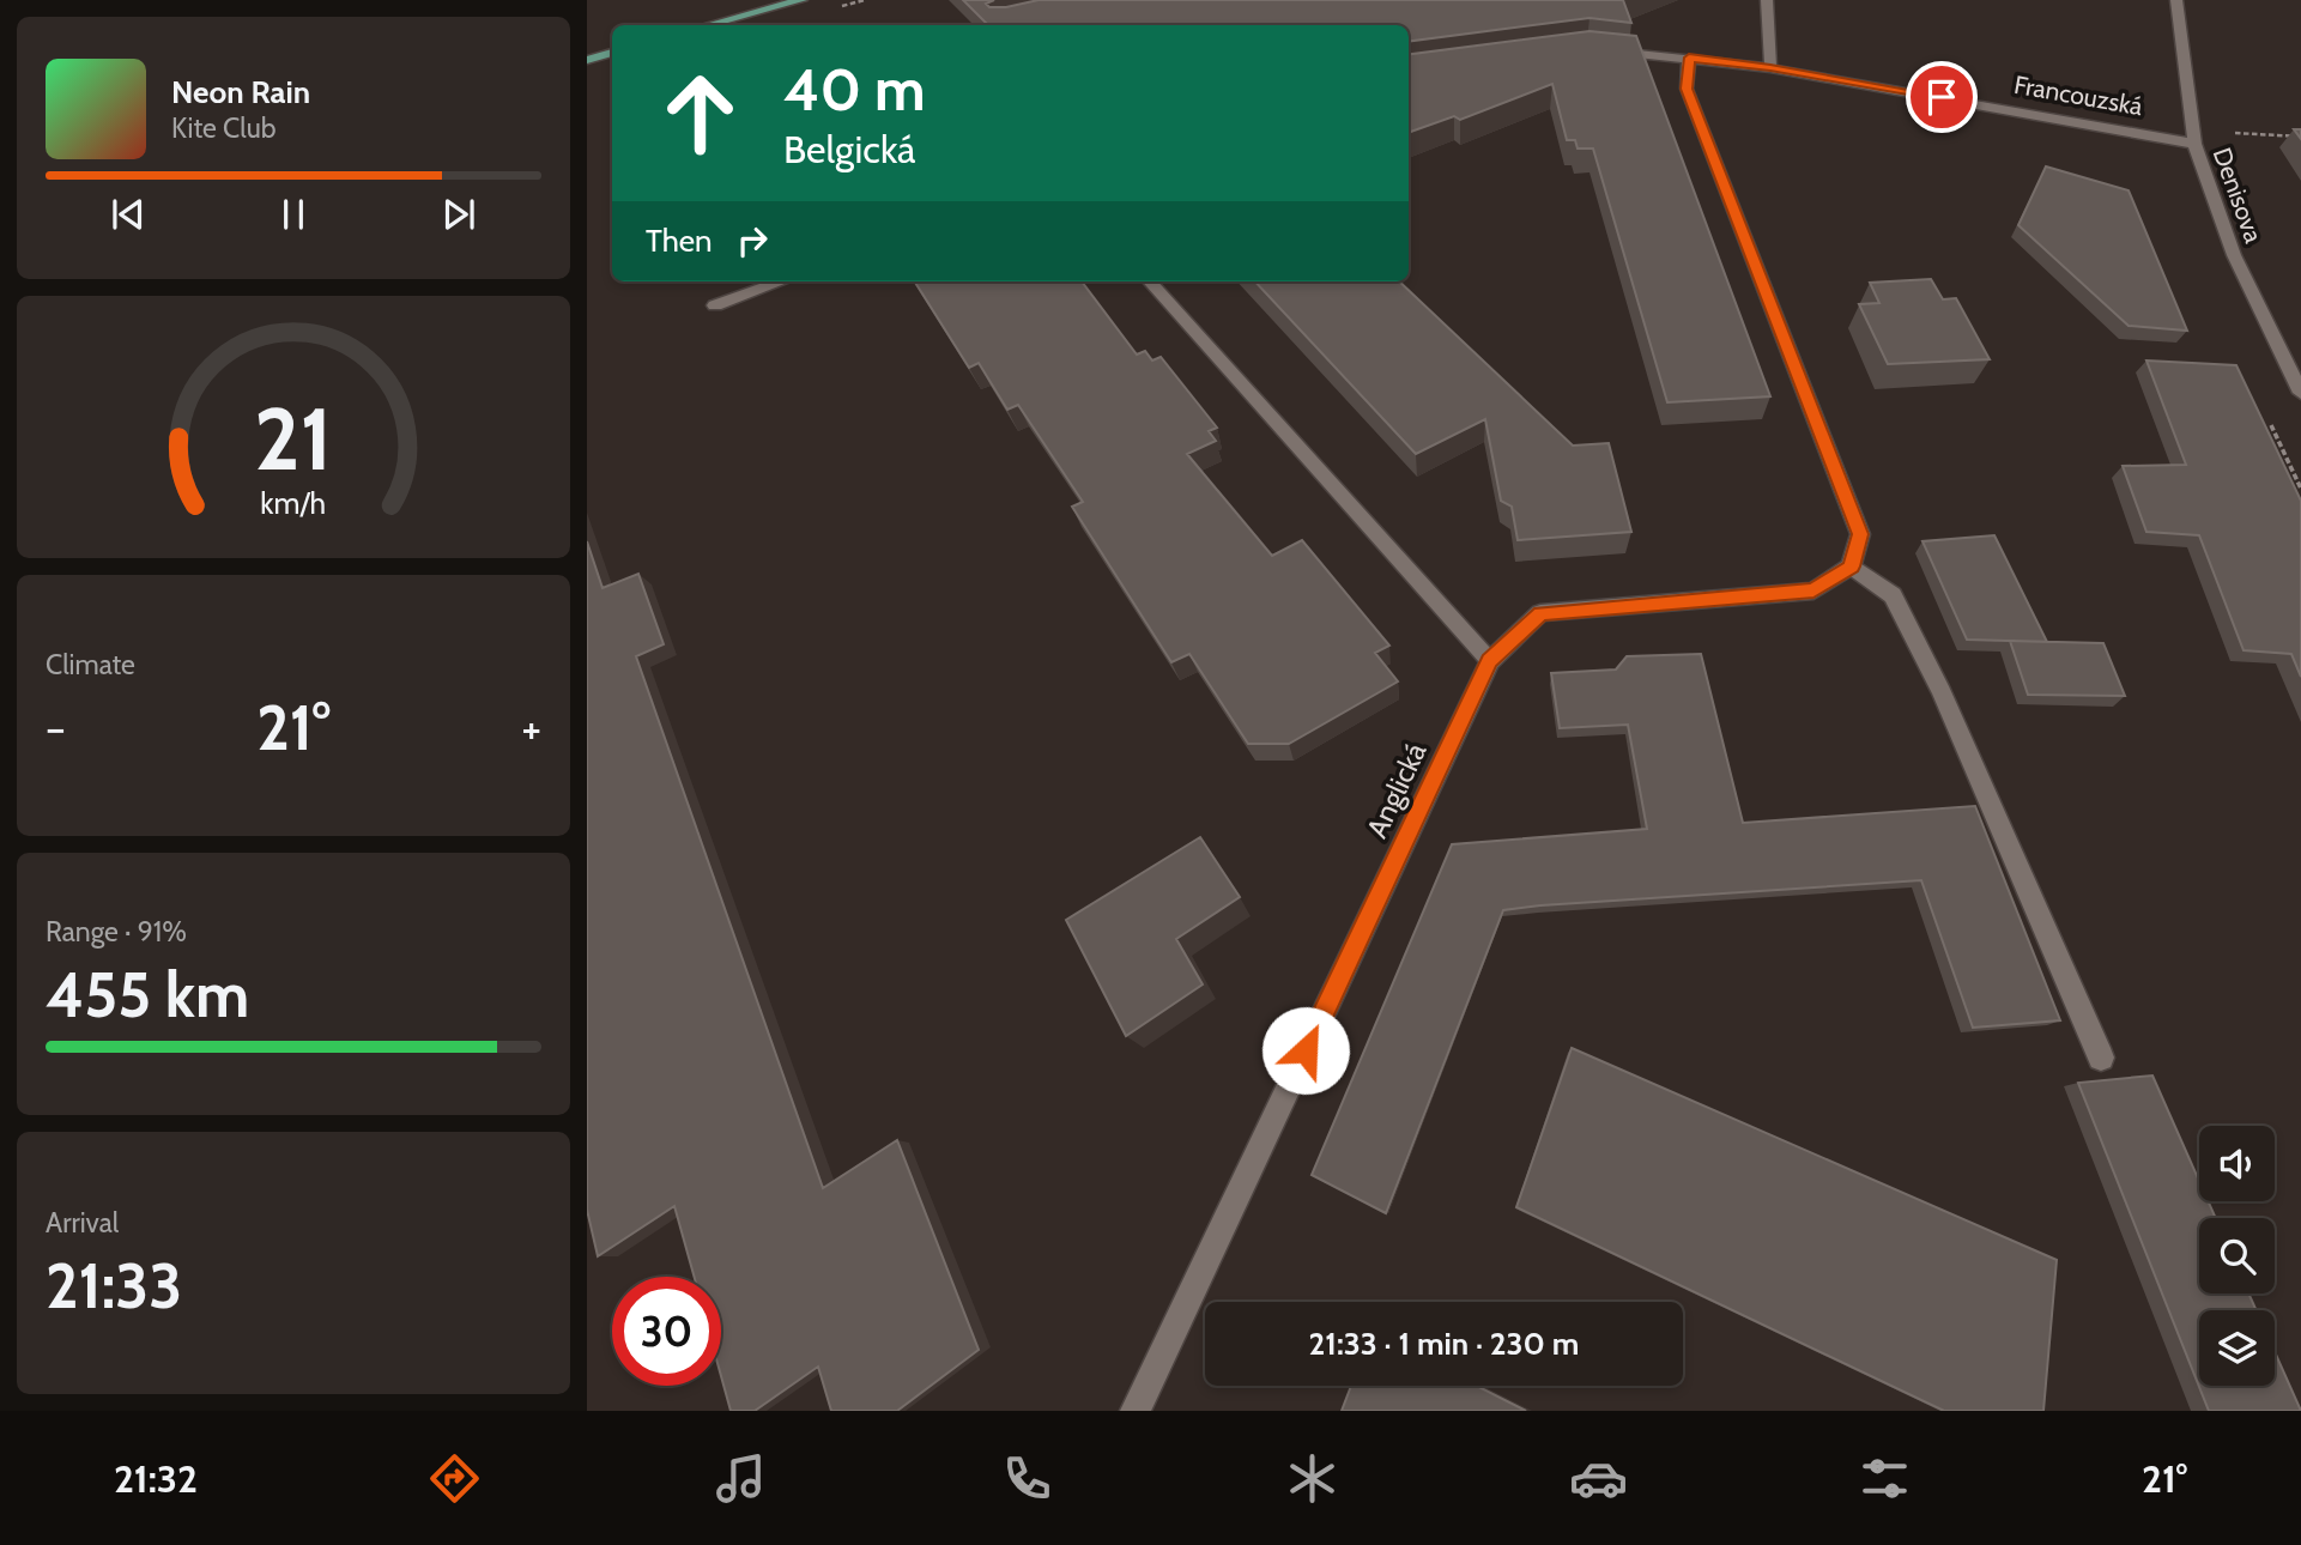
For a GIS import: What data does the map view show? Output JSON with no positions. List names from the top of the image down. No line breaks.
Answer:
{"streets":{"street":["Francouzská","Denisova","Anglická"]},"crossings":[["Francouzská","Denisova"]],"page":{"turn":["40 m","Belgická"],"song":["Neon Rain","Kite Club"],"then":"Then","tile":["Climate",["Range · 91%","455 km"],["Arrival","21:33"]],"heat":["−","21°","+"],"limit":"30","trip":"21:33 · 1 min · 230 m","tabs":["21:32","21°"],"gauge":["21","km/h"]}}
